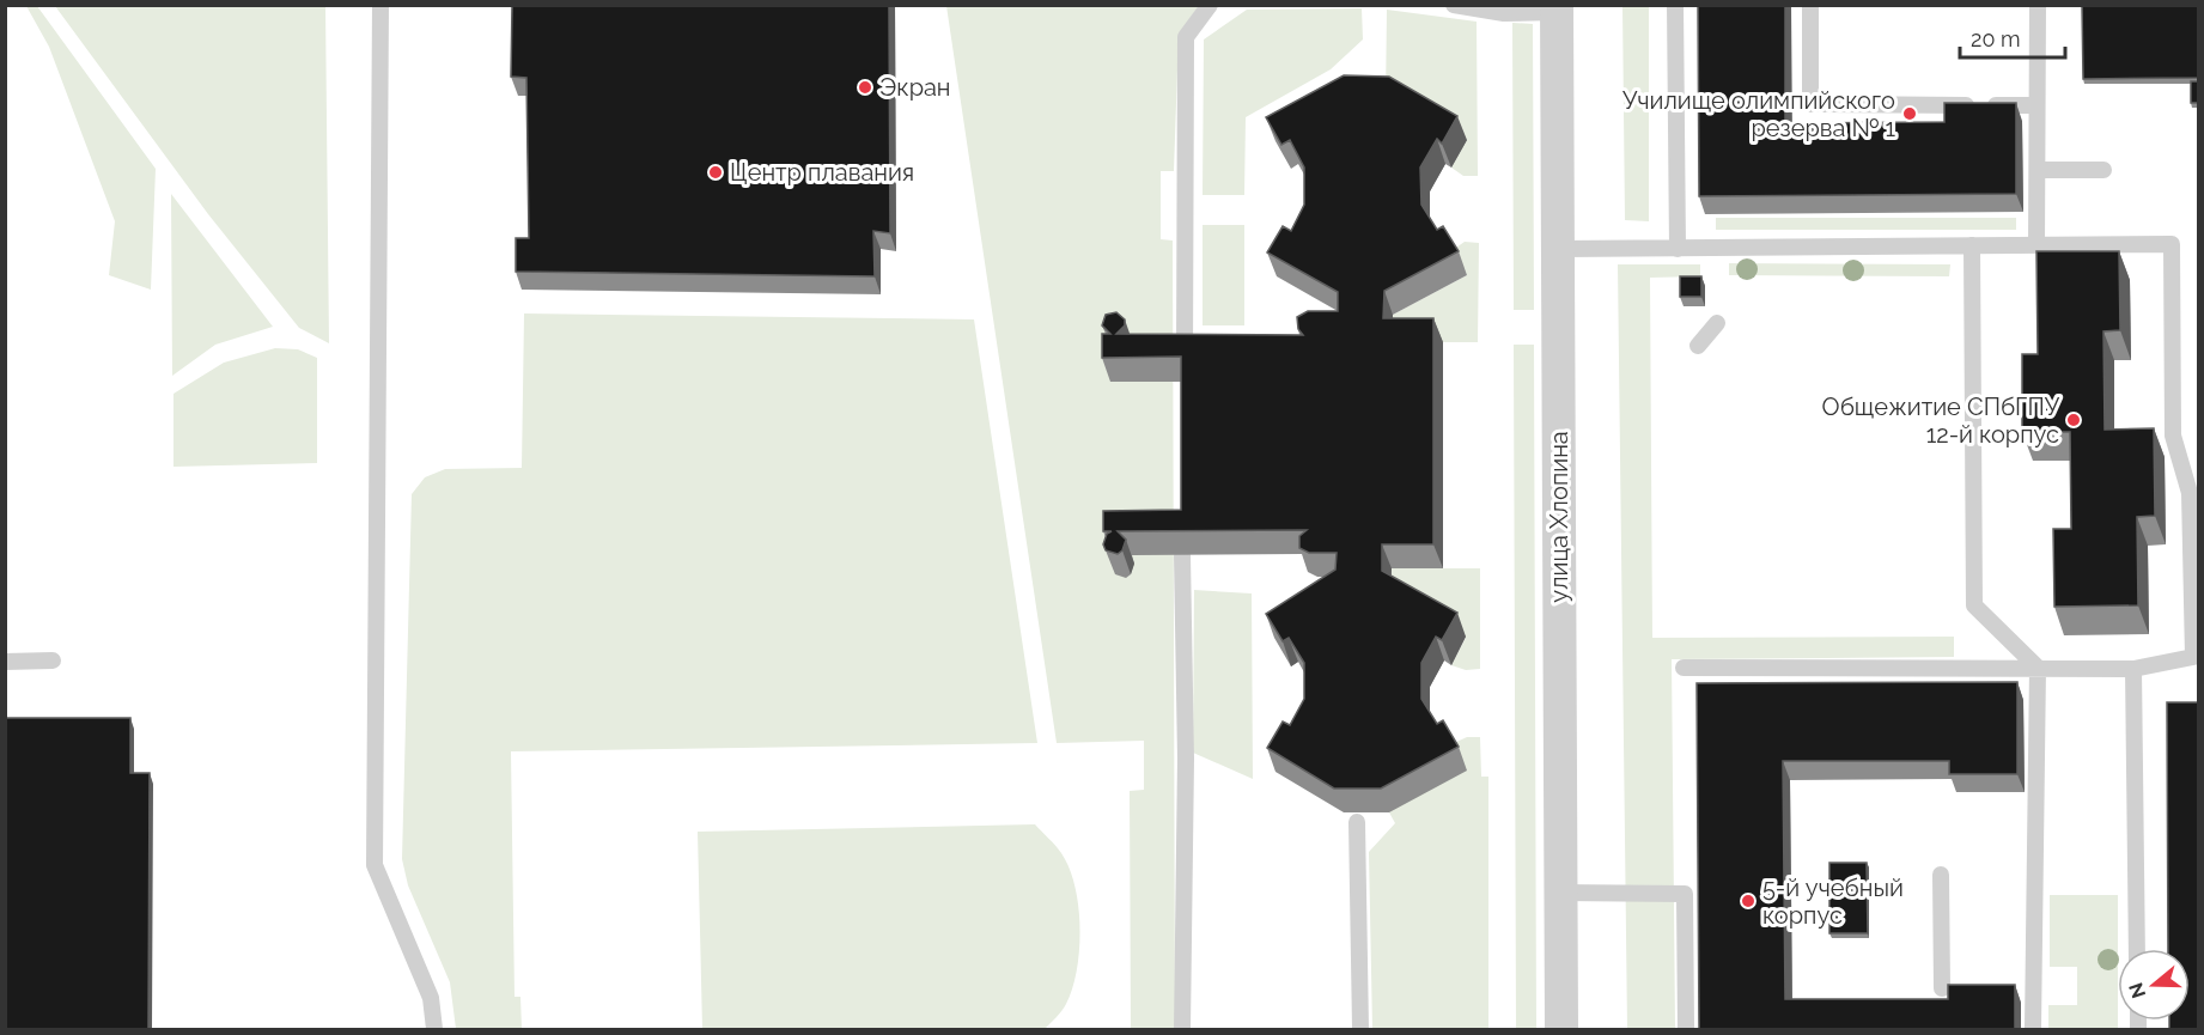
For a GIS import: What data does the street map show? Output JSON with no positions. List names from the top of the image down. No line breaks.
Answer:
{"streets":{"street":["улица Хлопина"]},"places":["Экран","Училище олимпийского резерва № 1","Центр плавания","Общежитие СПбГПУ 12-й корпус","5-й учебный корпус"],"scale_bar":"20 m","north":"left"}
